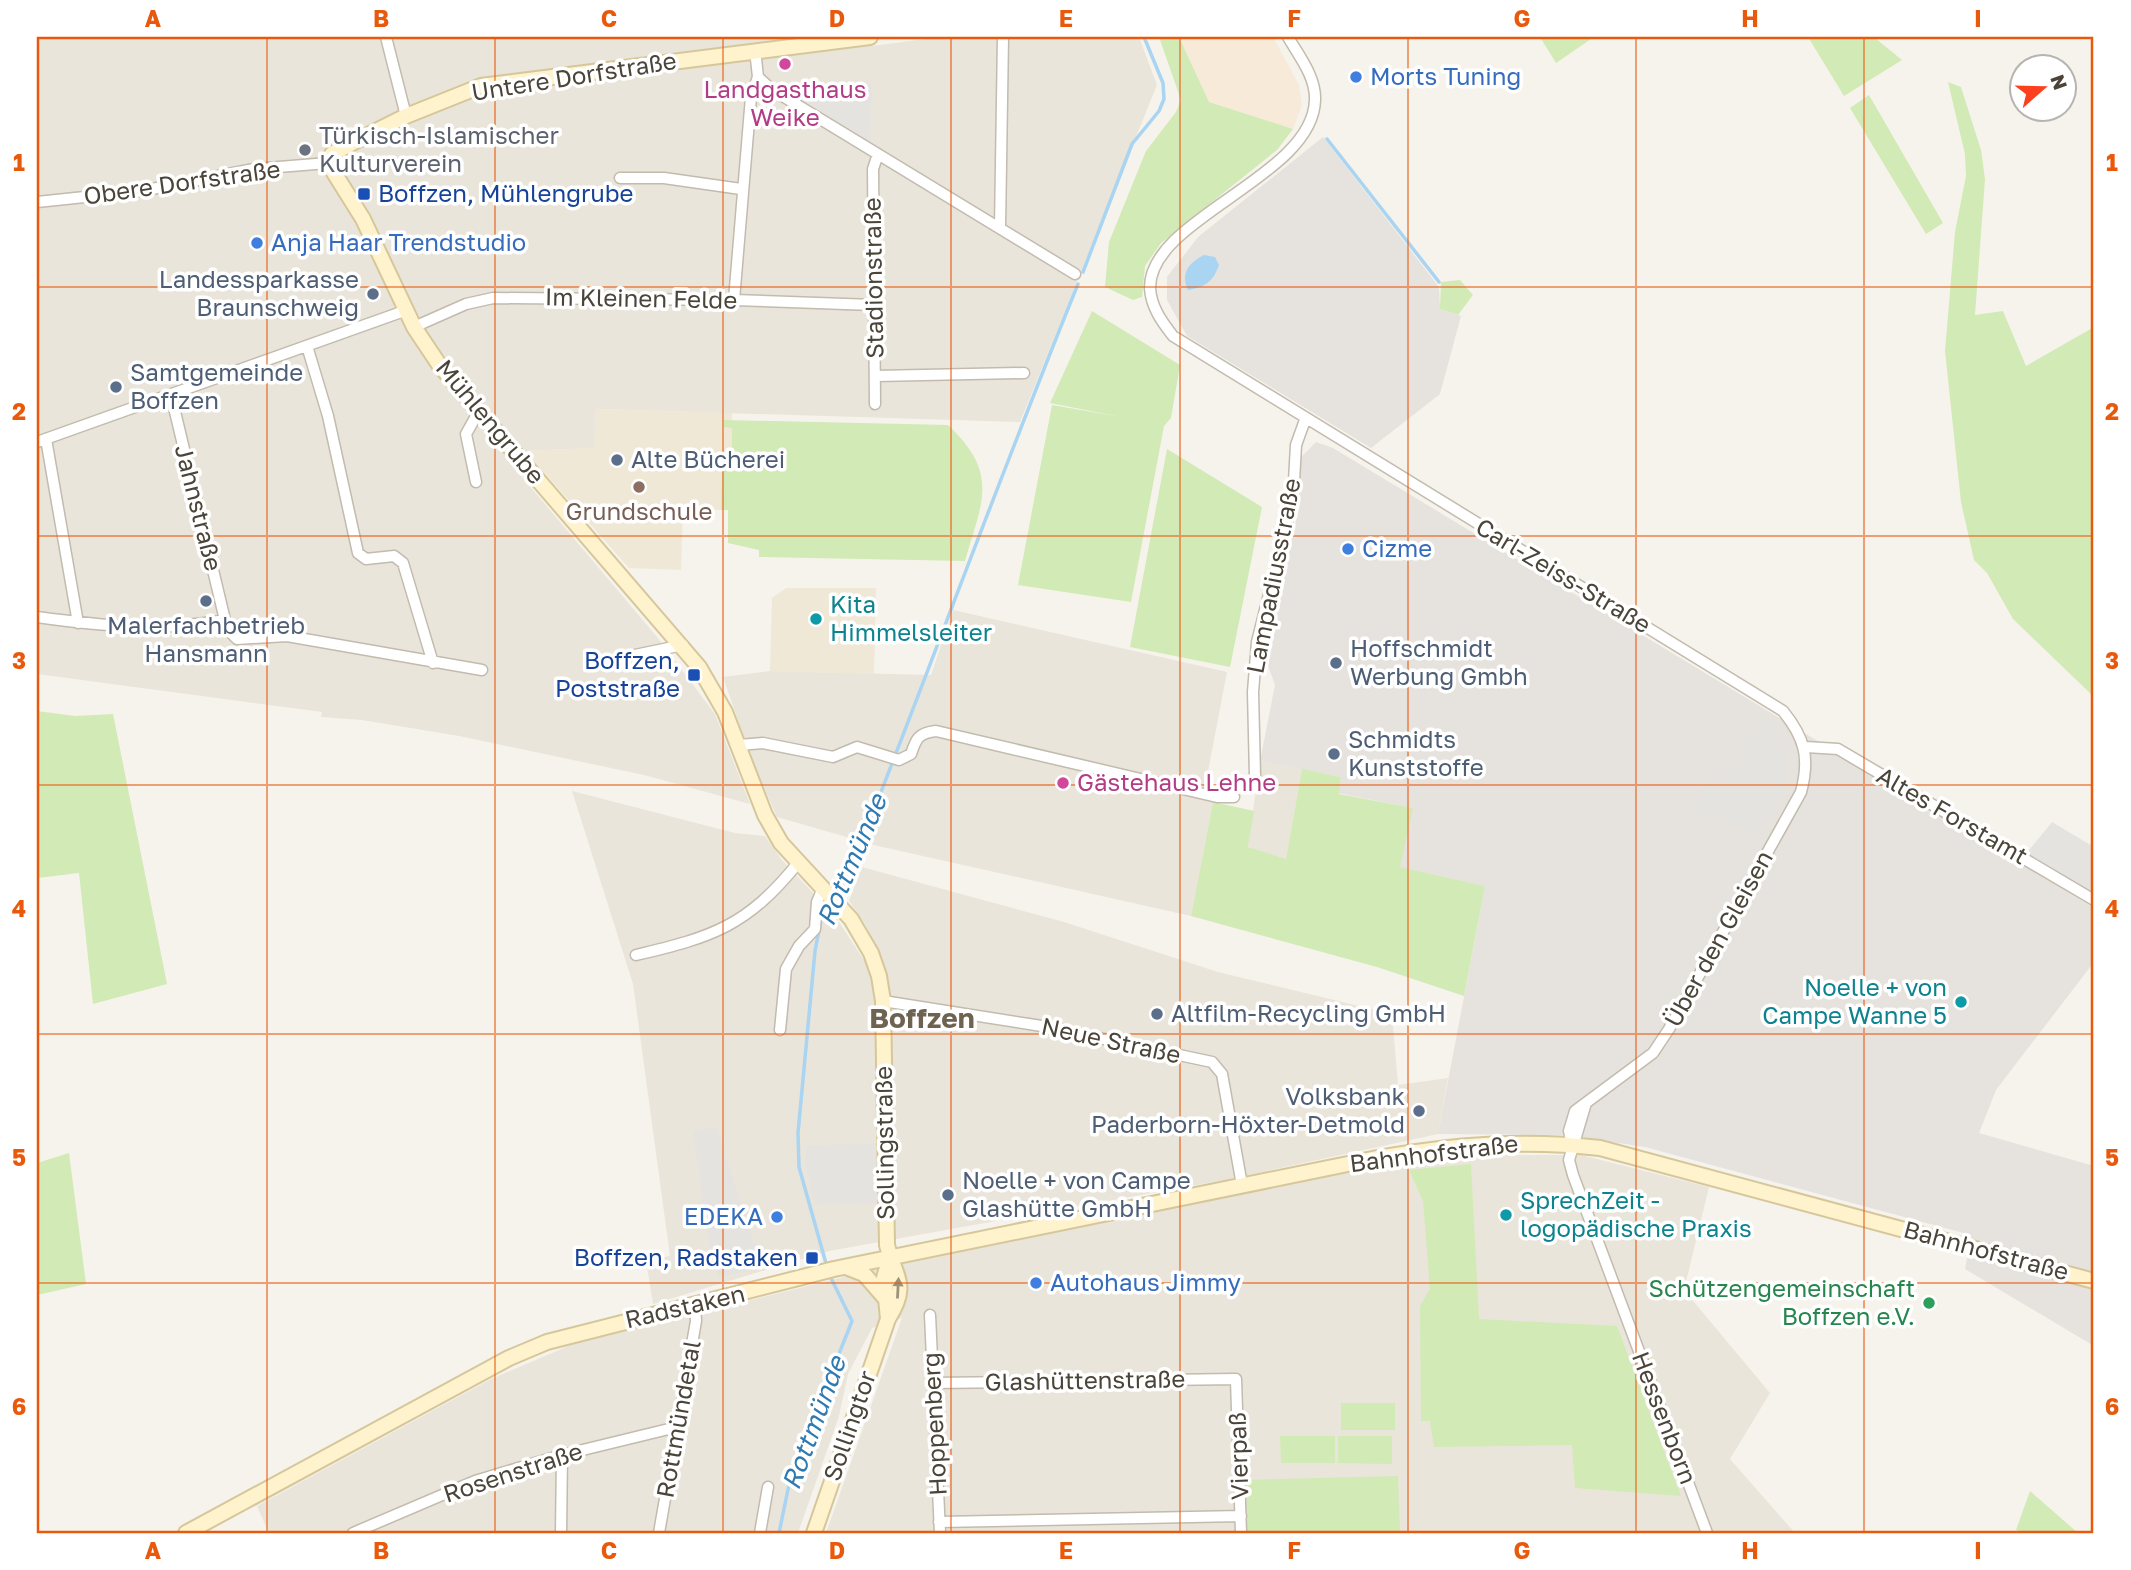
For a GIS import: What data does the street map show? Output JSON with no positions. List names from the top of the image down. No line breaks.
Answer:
{"streets":{"main road":["Untere Dorfstraße","Mühlengrube","Sollingstraße","Bahnhofstraße","Radstaken","Sollingtor"],"street":["Obere Dorfstraße","Stadionstraße","Im Kleinen Felde","Jahnstraße","Lampadiusstraße","Carl-Zeiss-Straße","Altes Forstamt","Über den Gleisen","Neue Straße","Glashüttenstraße","Hessenborn","Rottmündetal","Hoppenberg","Vierpaß","Rosenstraße"]},"crossings":[["Untere Dorfstraße","Obere Dorfstraße"],["Untere Dorfstraße","Mühlengrube"],["Obere Dorfstraße","Mühlengrube"],["Stadionstraße","Im Kleinen Felde"],["Im Kleinen Felde","Mühlengrube"],["Mühlengrube","Sollingstraße"],["Lampadiusstraße","Carl-Zeiss-Straße"],["Carl-Zeiss-Straße","Altes Forstamt"],["Carl-Zeiss-Straße","Über den Gleisen"],["Altes Forstamt","Über den Gleisen"],["Über den Gleisen","Bahnhofstraße"],["Über den Gleisen","Hessenborn"],["Neue Straße","Sollingstraße"],["Neue Straße","Bahnhofstraße"],["Sollingstraße","Bahnhofstraße"],["Sollingstraße","Radstaken"],["Sollingstraße","Sollingtor"],["Bahnhofstraße","Radstaken"],["Bahnhofstraße","Hessenborn"],["Bahnhofstraße","Sollingtor"],["Radstaken","Rottmündetal"],["Radstaken","Sollingtor"],["Glashüttenstraße","Hoppenberg"],["Glashüttenstraße","Vierpaß"],["Rottmündetal","Rosenstraße"]],"districts":["Boffzen"],"water":["Rottmünde"],"places":{"other":["Landgasthaus Weike","Morts Tuning","Türkisch-Islamischer Kulturverein","Anja Haar Trendstudio","Landessparkasse Braunschweig","Samtgemeinde Boffzen","Alte Bücherei","Grundschule","Cizme","Malerfachbetrieb Hansmann","Kita Himmelsleiter","Hoffschmidt Werbung Gmbh","Schmidts Kunststoffe","Gästehaus Lehne","Noelle + von Campe Wanne 5","Altfilm-Recycling GmbH","Volksbank Paderborn-Höxter-Detmold","Noelle + von Campe Glashütte GmbH","SprechZeit - logopädische Praxis","EDEKA","Autohaus Jimmy","Schützengemeinschaft Boffzen e.V."],"transit":["Boffzen, Mühlengrube","Boffzen, Poststraße","Boffzen, Radstaken"]},"north":"right","grid":{"columns":["A","B","C","D","E","F","G","H","I"],"rows":["1","2","3","4","5","6"]}}
